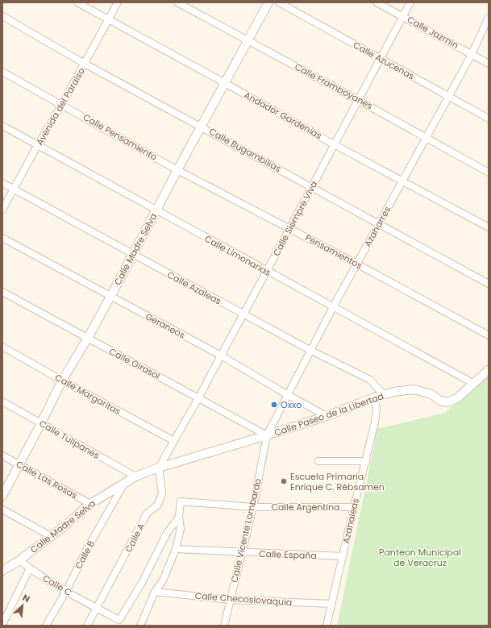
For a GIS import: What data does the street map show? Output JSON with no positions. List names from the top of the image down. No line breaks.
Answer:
{"streets":{"street":["Calle Jazmín","Calle Azucenas","Calle Framboyanes","Avenida del Paraíso","Andador Gardenias","Calle Pensamiento","Calle Bugambilias","Calle Siempre Viva","Azaharres","Calle Madre Selva","Pensamientos","Calle Limonarias","Calle Azaleas","Geraneos","Calle Girasol","Calle Margaritas","Calle Paseo de la Libertad","Calle Tulipanes","Calle Las Rosas","Calle Argentina","Azahaleas","Calle Vicente Lombardo","Calle A","Calle B","Calle España","Calle C","Calle Checoslovaquia"]},"crossings":[["Calle Jazmín","Calle Siempre Viva"],["Calle Jazmín","Azaharres"],["Calle Azucenas","Calle Siempre Viva"],["Calle Azucenas","Azaharres"],["Calle Framboyanes","Calle Siempre Viva"],["Calle Framboyanes","Azaharres"],["Calle Framboyanes","Calle Madre Selva"],["Avenida del Paraíso","Andador Gardenias"],["Avenida del Paraíso","Calle Pensamiento"],["Avenida del Paraíso","Calle Bugambilias"],["Avenida del Paraíso","Calle Limonarias"],["Avenida del Paraíso","Calle Azaleas"],["Andador Gardenias","Calle Siempre Viva"],["Andador Gardenias","Azaharres"],["Andador Gardenias","Calle Madre Selva"],["Calle Pensamiento","Calle Madre Selva"],["Calle Pensamiento","Pensamientos"],["Calle Bugambilias","Calle Siempre Viva"],["Calle Bugambilias","Azaharres"],["Calle Bugambilias","Calle Madre Selva"],["Calle Siempre Viva","Calle Madre Selva"],["Calle Siempre Viva","Pensamientos"],["Calle Siempre Viva","Calle Limonarias"],["Calle Siempre Viva","Calle Azaleas"],["Calle Siempre Viva","Geraneos"],["Calle Siempre Viva","Calle Girasol"],["Calle Siempre Viva","Calle Margaritas"],["Calle Siempre Viva","Calle Paseo de la Libertad"],["Calle Siempre Viva","Calle A"],["Azaharres","Pensamientos"],["Azaharres","Calle Limonarias"],["Azaharres","Calle Azaleas"],["Azaharres","Geraneos"],["Azaharres","Calle Girasol"],["Azaharres","Calle Paseo de la Libertad"],["Azaharres","Calle Vicente Lombardo"],["Calle Madre Selva","Pensamientos"],["Calle Madre Selva","Calle Limonarias"],["Calle Madre Selva","Calle Azaleas"],["Calle Madre Selva","Geraneos"],["Calle Madre Selva","Calle Girasol"],["Calle Madre Selva","Calle Margaritas"],["Calle Madre Selva","Calle Paseo de la Libertad"],["Calle Madre Selva","Calle Tulipanes"],["Calle Madre Selva","Calle Las Rosas"],["Calle Madre Selva","Calle A"],["Calle Madre Selva","Calle B"],["Calle Madre Selva","Calle C"],["Calle Limonarias","Calle Paseo de la Libertad"],["Calle Azaleas","Calle Paseo de la Libertad"],["Geraneos","Calle Paseo de la Libertad"],["Calle Girasol","Calle Paseo de la Libertad"],["Calle Girasol","Calle Vicente Lombardo"],["Calle Paseo de la Libertad","Azahaleas"],["Calle Paseo de la Libertad","Calle Vicente Lombardo"],["Calle Paseo de la Libertad","Calle A"],["Calle Argentina","Azahaleas"],["Calle Argentina","Calle Vicente Lombardo"],["Azahaleas","Calle España"],["Azahaleas","Calle Checoslovaquia"],["Calle Vicente Lombardo","Calle España"],["Calle Vicente Lombardo","Calle Checoslovaquia"],["Calle A","Calle C"],["Calle B","Calle C"]],"parks":["Panteon Municipal de Veracruz"],"places":["Oxxo","Escuela Primaria Enrique C. Rébsamen"],"north":"top right"}
